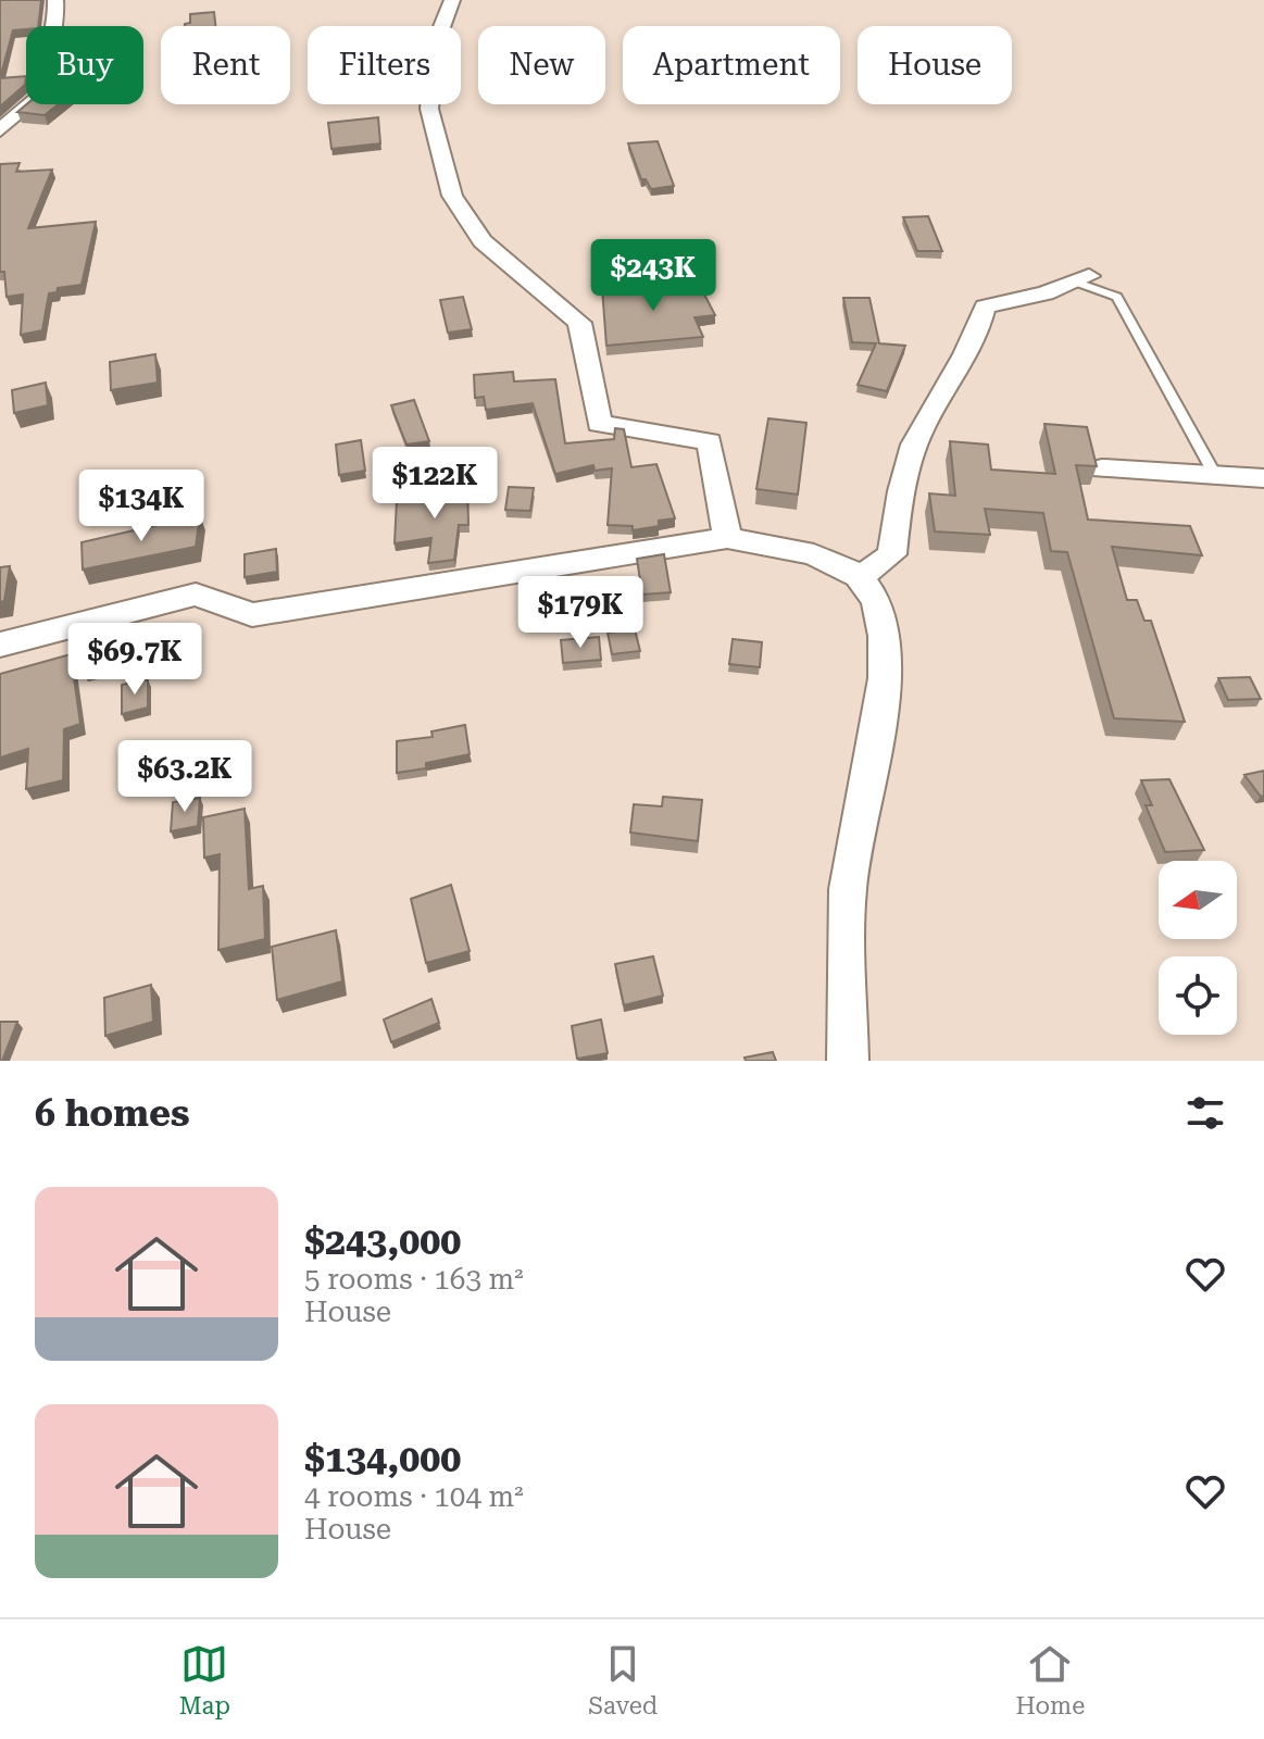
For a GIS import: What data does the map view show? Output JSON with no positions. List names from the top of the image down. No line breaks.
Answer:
{"north":"left","page":{"chip":["Buy","Rent","Filters","New","Apartment","House"],"price":["$243K","$122K","$134K","$179K","$69.7K","$63.2K"],"heading":"6 homes","list":[{"name":"$243,000","note":"5 rooms · 163 m² · House"},{"name":"$134,000","note":"4 rooms · 104 m² · House"}],"tabs":["Map","Saved","Home"]}}
